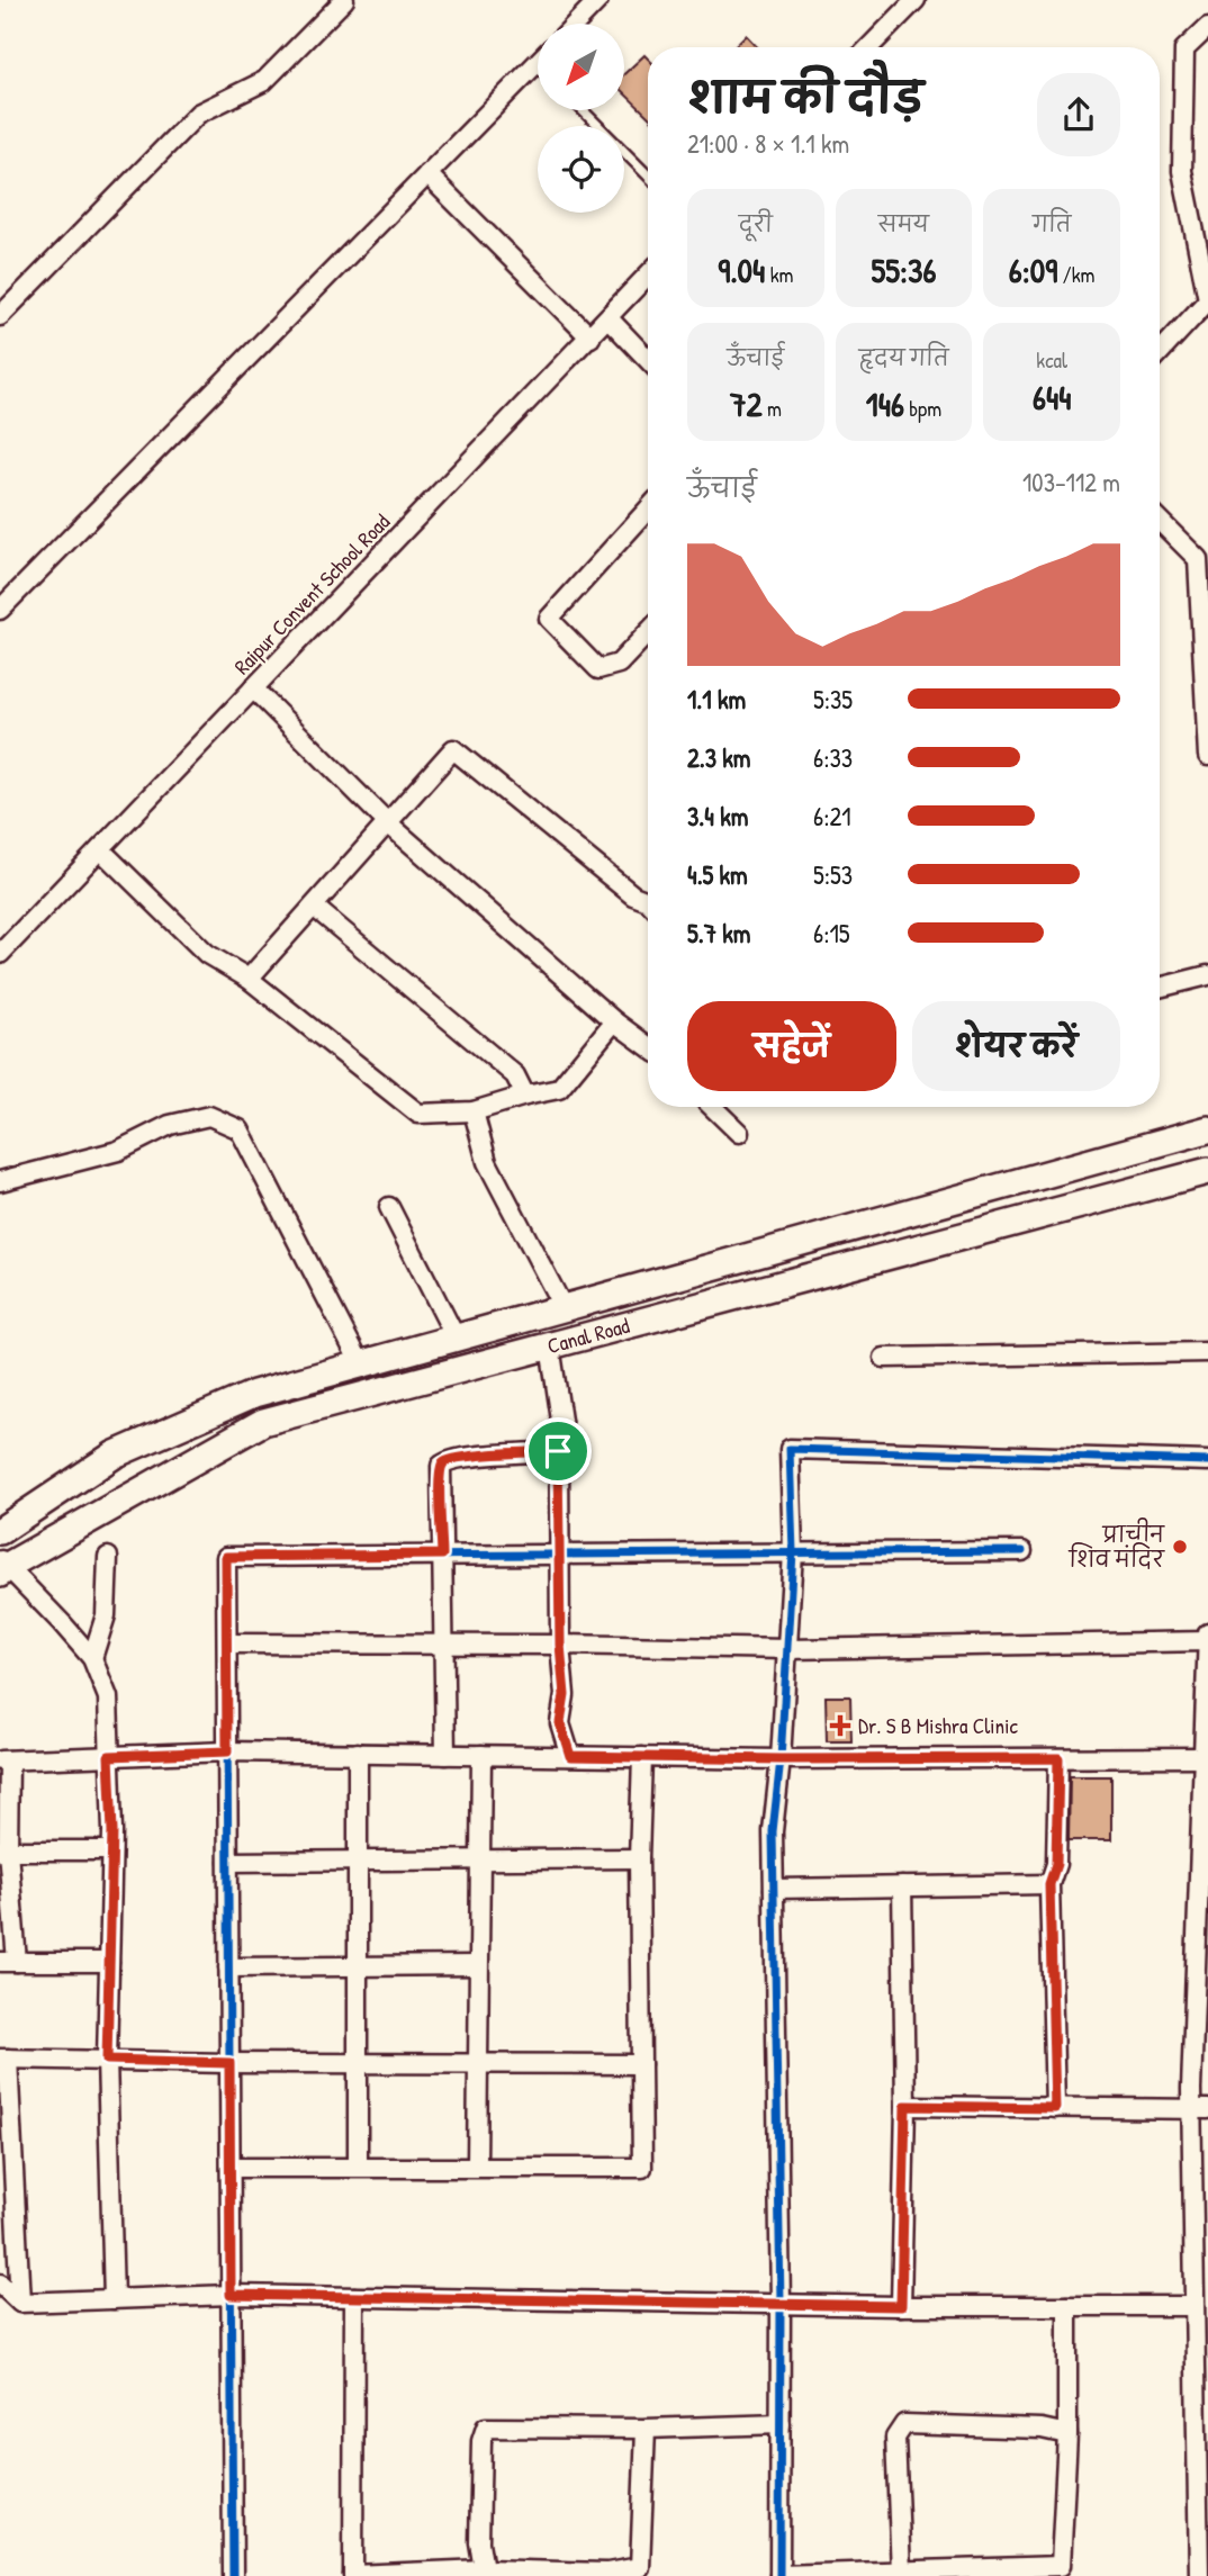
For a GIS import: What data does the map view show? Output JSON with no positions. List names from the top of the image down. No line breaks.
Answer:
{"streets":{"main road":["Canal Road"],"street":["Raipur Convent School Road"]},"places":{"other":["प्राचीन शिव मंदिर"],"health":["Dr. S B Mishra Clinic"]},"north":"bottom left","page":{"heading":["शाम की दौड़","21:00 · 8 × 1.1 km"],"stats":[["दूरी","9.04 km"],["समय","55:36"],["गति","6:09 /km"],["ऊँचाई","72 m"],["हृदय गति","146 bpm"],["kcal","644"]],"chart":["ऊँचाई","103–112 m"],"list":[{"name":"1.1 km","note":"5:35"},{"name":"2.3 km","note":"6:33"},{"name":"3.4 km","note":"6:21"},{"name":"4.5 km","note":"5:53"},{"name":"5.7 km","note":"6:15"}],"buttons":["सहेजें","शेयर करें"]}}
